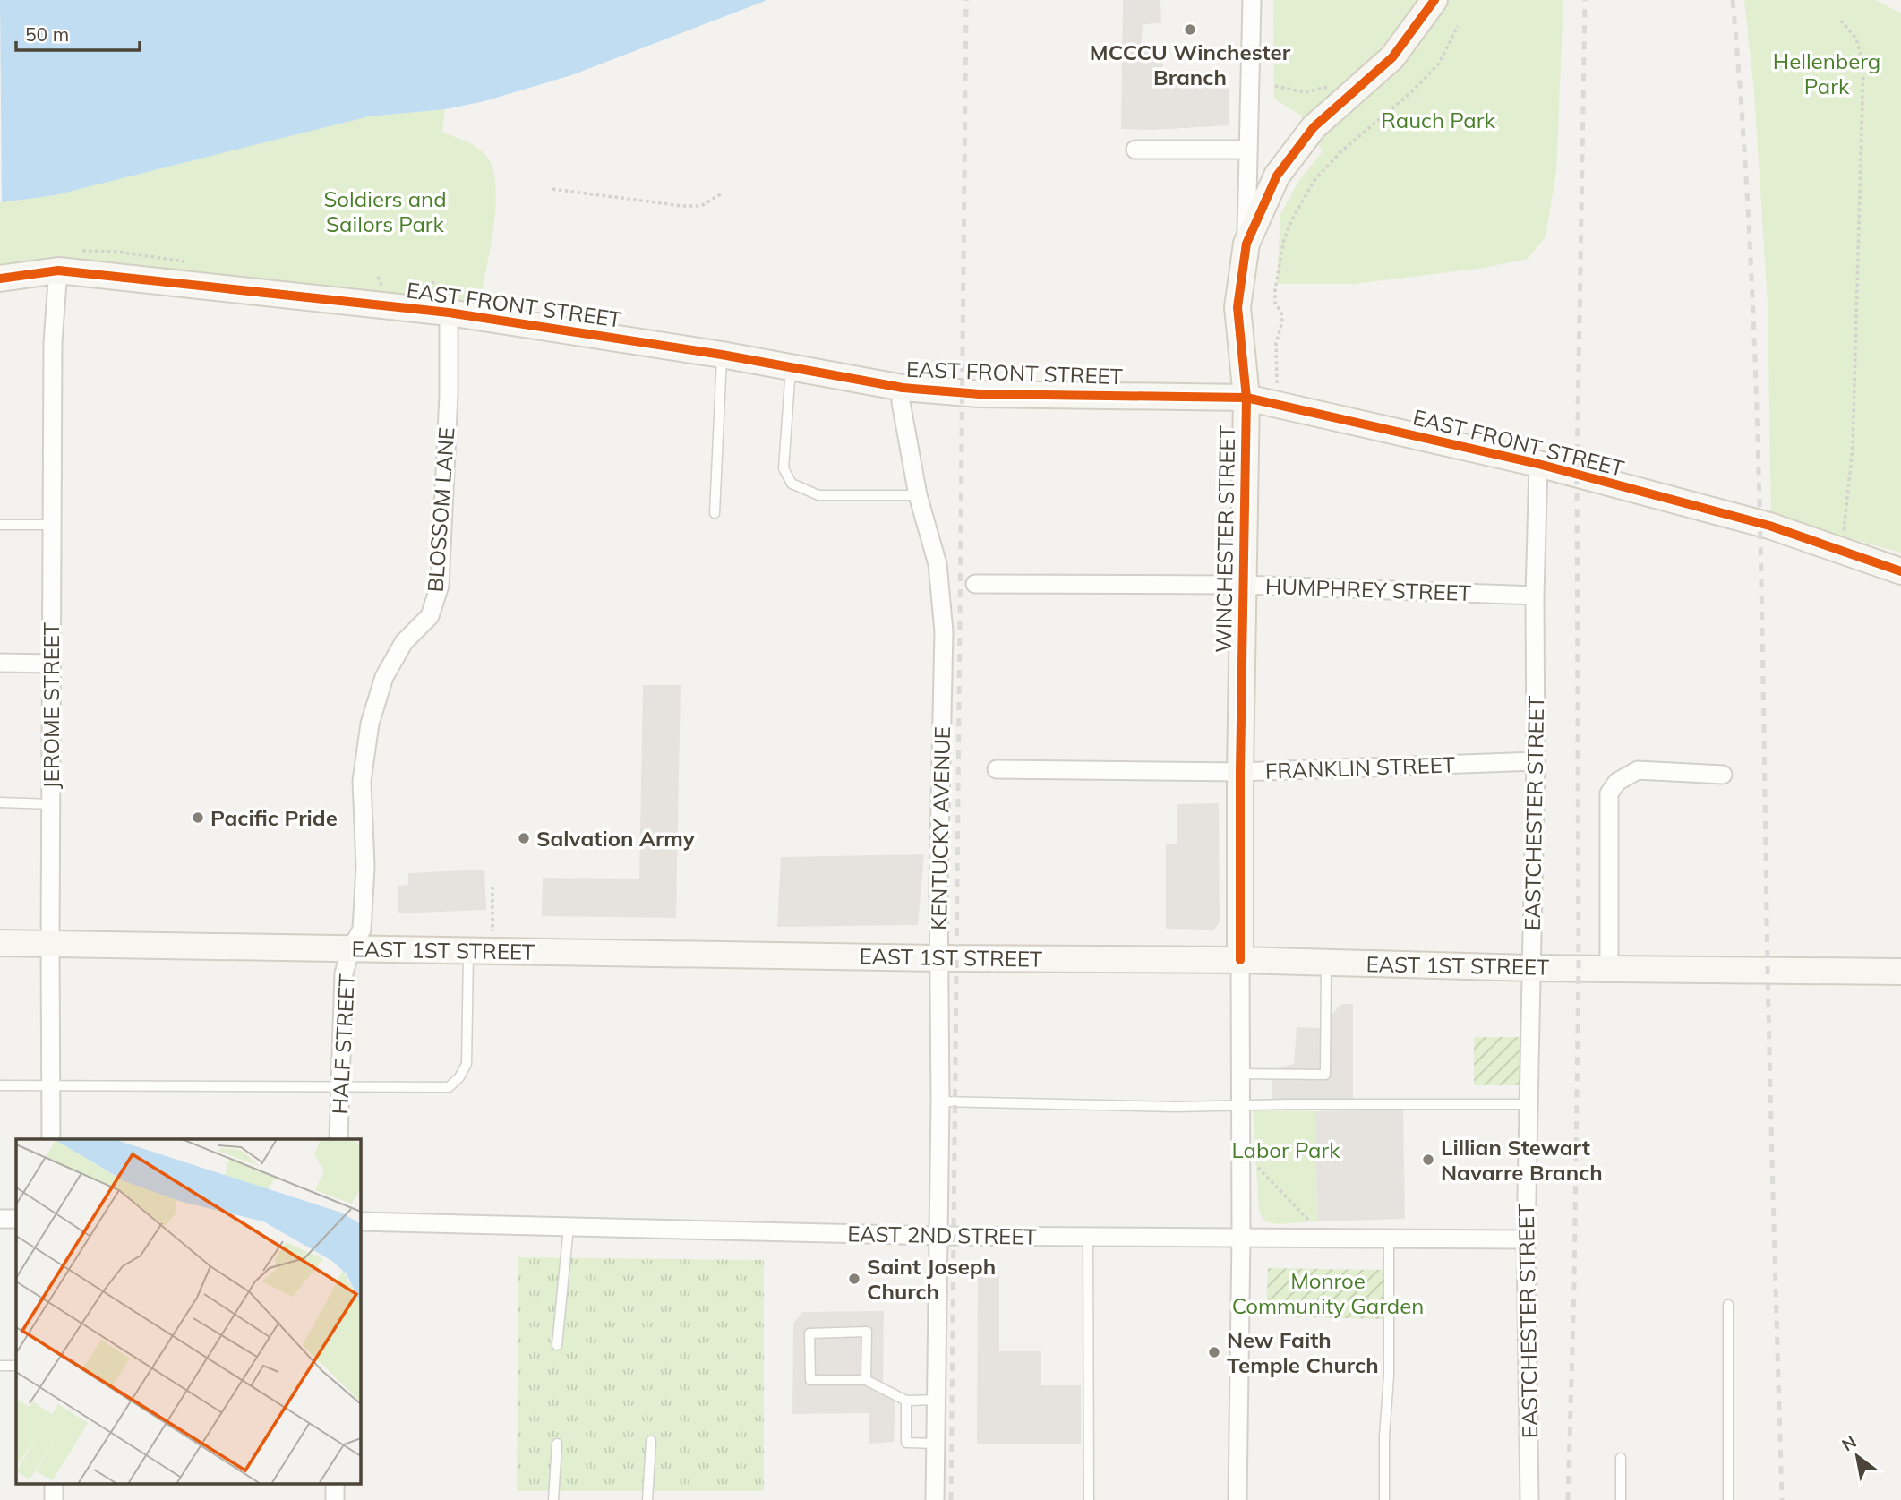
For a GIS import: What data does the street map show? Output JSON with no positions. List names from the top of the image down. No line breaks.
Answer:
{"streets":{"street":["EAST FRONT STREET","BLOSSOM LANE","WINCHESTER STREET","HUMPHREY STREET","JEROME STREET","FRANKLIN STREET","EASTCHESTER STREET","KENTUCKY AVENUE","EAST 1ST STREET","HALF STREET","EAST 2ND STREET"]},"crossings":[["EAST FRONT STREET","BLOSSOM LANE"],["EAST FRONT STREET","WINCHESTER STREET"],["EAST FRONT STREET","JEROME STREET"],["EAST FRONT STREET","EASTCHESTER STREET"],["EAST FRONT STREET","KENTUCKY AVENUE"],["BLOSSOM LANE","EAST 1ST STREET"],["BLOSSOM LANE","HALF STREET"],["WINCHESTER STREET","HUMPHREY STREET"],["WINCHESTER STREET","FRANKLIN STREET"],["WINCHESTER STREET","EAST 1ST STREET"],["WINCHESTER STREET","EAST 2ND STREET"],["HUMPHREY STREET","EASTCHESTER STREET"],["JEROME STREET","EAST 1ST STREET"],["FRANKLIN STREET","EASTCHESTER STREET"],["EASTCHESTER STREET","EAST 1ST STREET"],["EASTCHESTER STREET","EAST 2ND STREET"],["KENTUCKY AVENUE","EAST 1ST STREET"],["KENTUCKY AVENUE","EAST 2ND STREET"],["EAST 1ST STREET","HALF STREET"]],"parks":["Hellenberg Park","Rauch Park","Soldiers and Sailors Park","Labor Park","Monroe Community Garden"],"places":["MCCCU Winchester Branch","Pacific Pride","Salvation Army","Lillian Stewart Navarre Branch","Saint Joseph Church","New Faith Temple Church"],"scale_bar":"50 m","north":"top left"}
